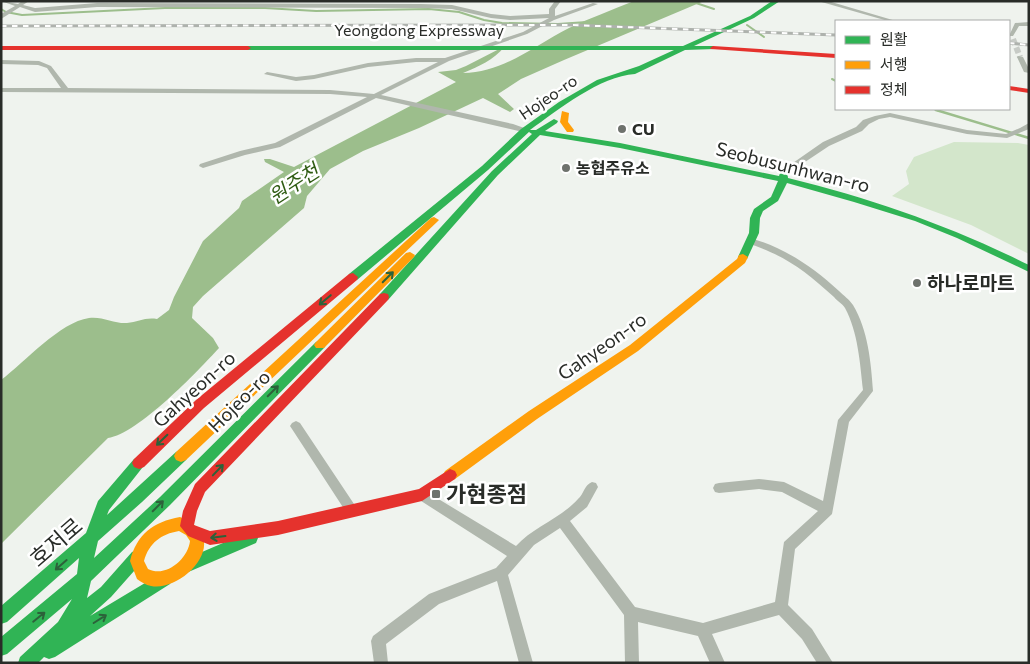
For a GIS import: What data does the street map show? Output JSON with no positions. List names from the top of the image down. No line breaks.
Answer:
{"streets":{"main road":["Yeongdong Expressway","Hojeo-ro","Seobusunhwan-ro","Gahyeon-ro","호저로"]},"crossings":[["Hojeo-ro","Seobusunhwan-ro"],["Hojeo-ro","Gahyeon-ro"],["Hojeo-ro","호저로"],["Seobusunhwan-ro","Gahyeon-ro"],["Gahyeon-ro","호저로"]],"water":["원주천"],"places":{"other":["CU","농협주유소","하나로마트"],"transit":["가현종점"]},"legend":["원활","서행","정체"]}
